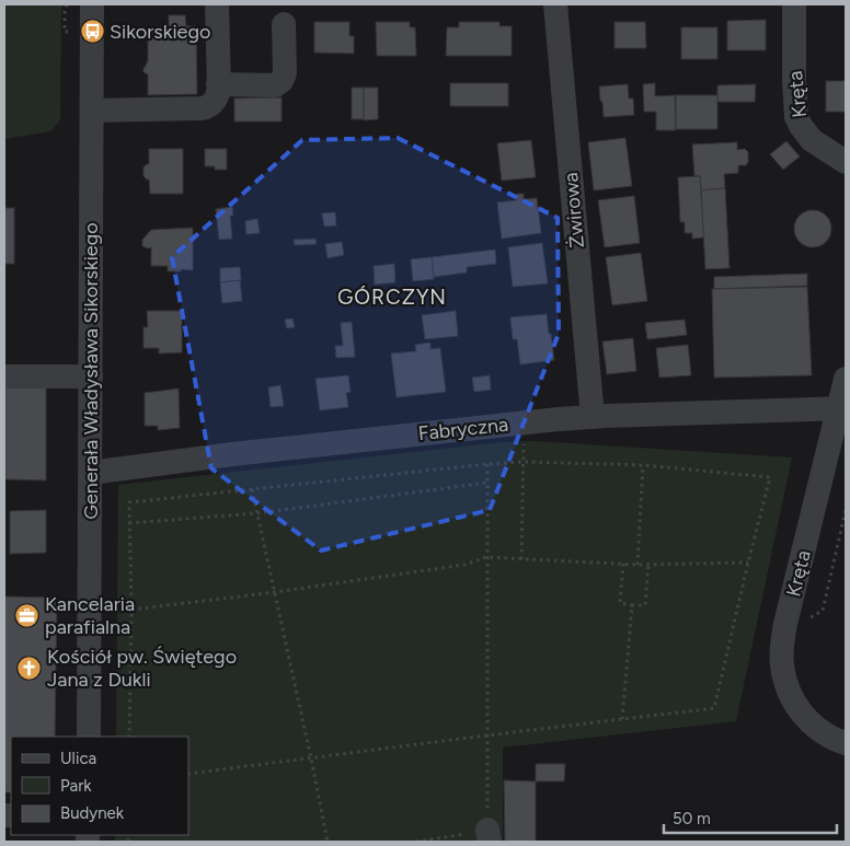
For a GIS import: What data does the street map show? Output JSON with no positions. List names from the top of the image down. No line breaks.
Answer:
{"streets":{"street":["Kręta","Żwirowa","Generała Władysława Sikorskiego","Fabryczna"]},"crossings":[["Kręta","Fabryczna"],["Żwirowa","Fabryczna"],["Generała Władysława Sikorskiego","Fabryczna"]],"districts":["GÓRCZYN"],"places":{"bus stop":["Sikorskiego"],"office":["Kancelaria parafialna"],"church":["Kościół pw. Świętego Jana z Dukli"]},"legend":["Ulica","Park","Budynek"],"scale_bar":"50 m"}
